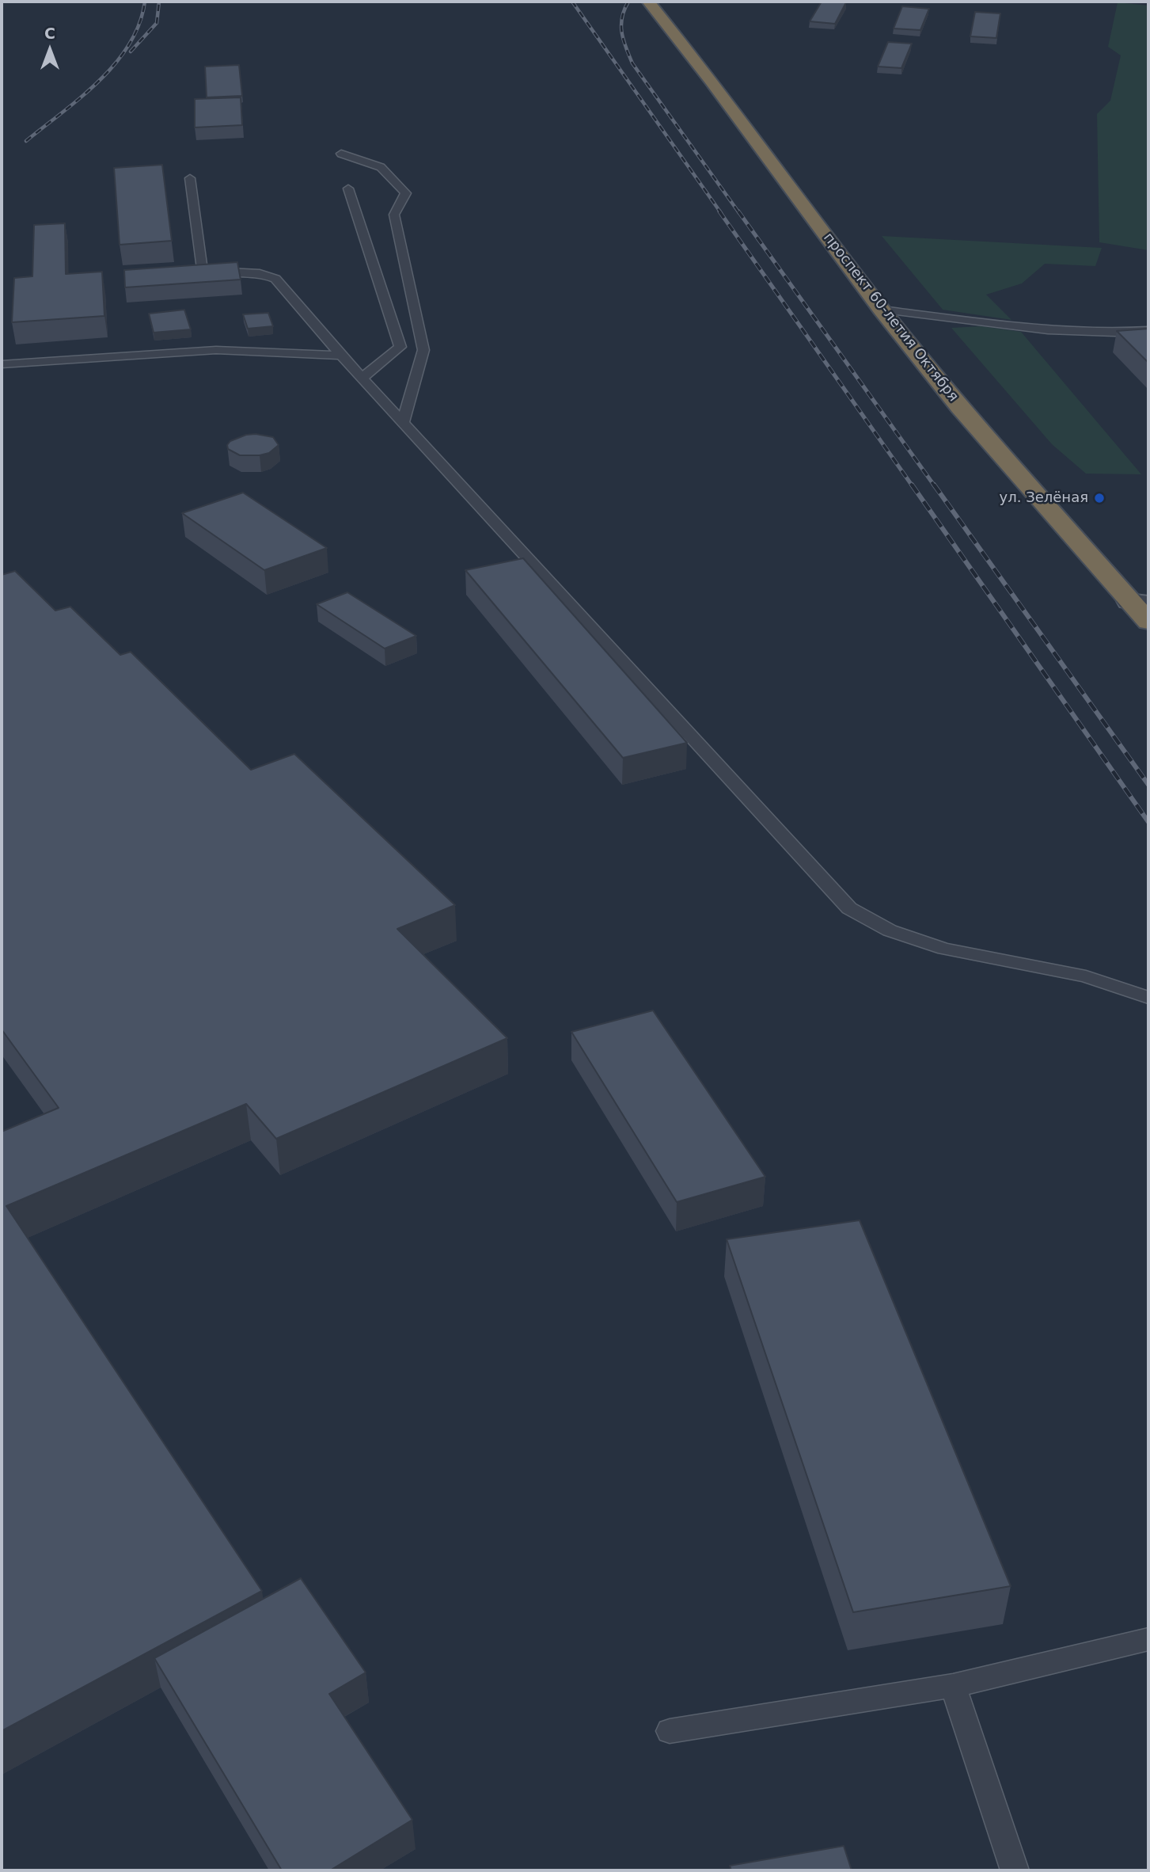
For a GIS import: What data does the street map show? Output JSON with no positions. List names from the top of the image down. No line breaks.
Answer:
{"streets":{"highway":["проспект 60-летия Октября"]},"places":["ул. Зелёная"],"north":"top"}
